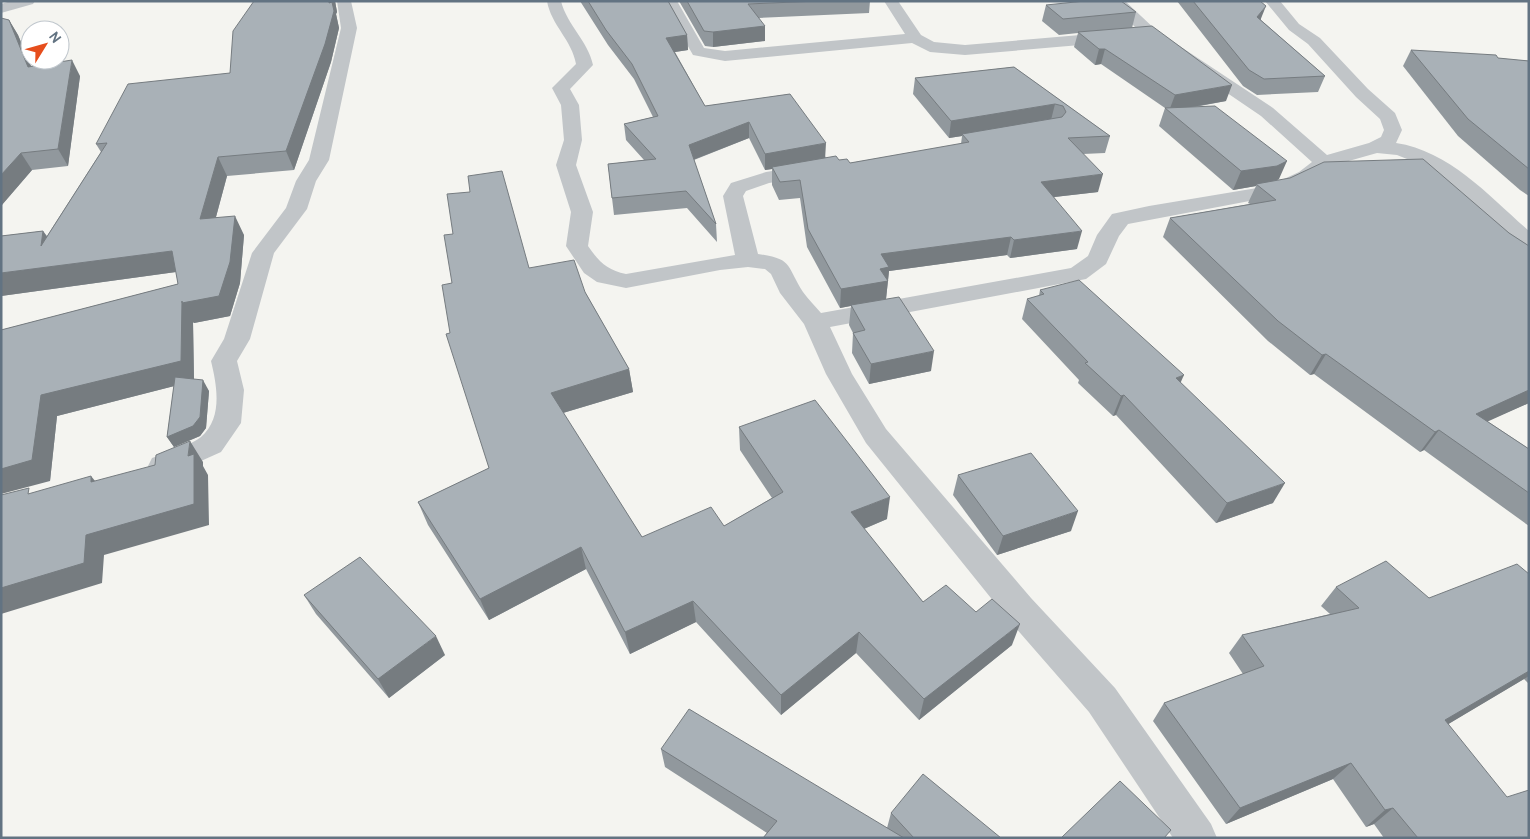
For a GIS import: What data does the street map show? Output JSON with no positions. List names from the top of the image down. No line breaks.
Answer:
{"north":"top right"}
